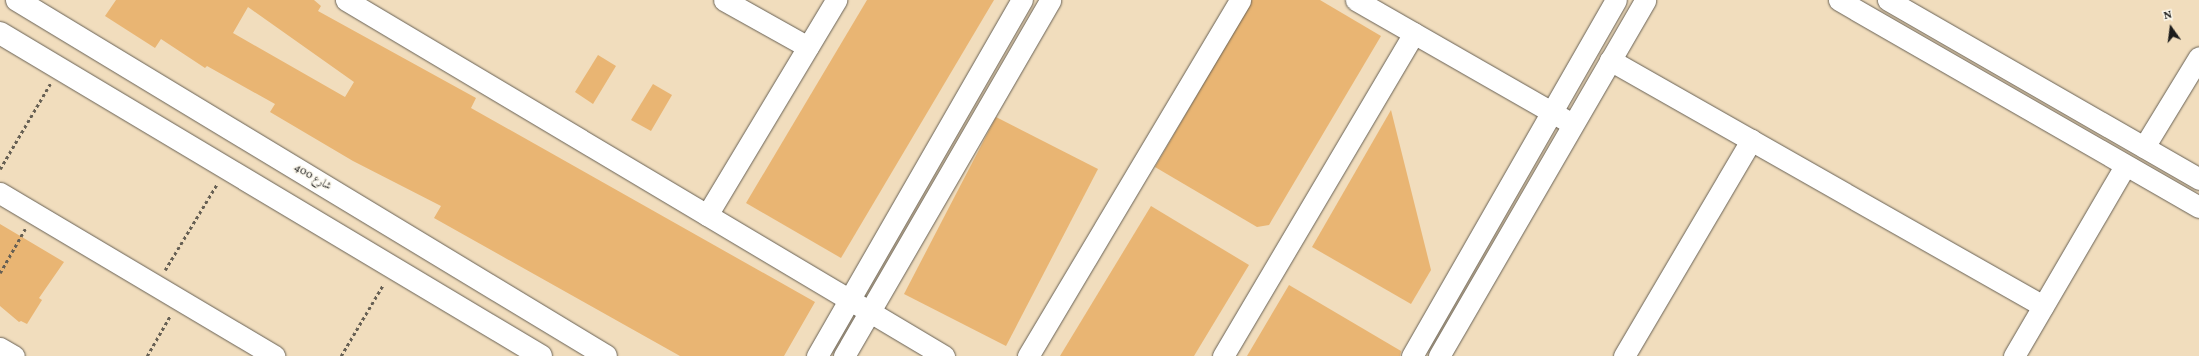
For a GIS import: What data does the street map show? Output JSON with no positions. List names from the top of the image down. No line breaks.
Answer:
{"streets":{"street":["شارع 400"]},"north":"top"}
